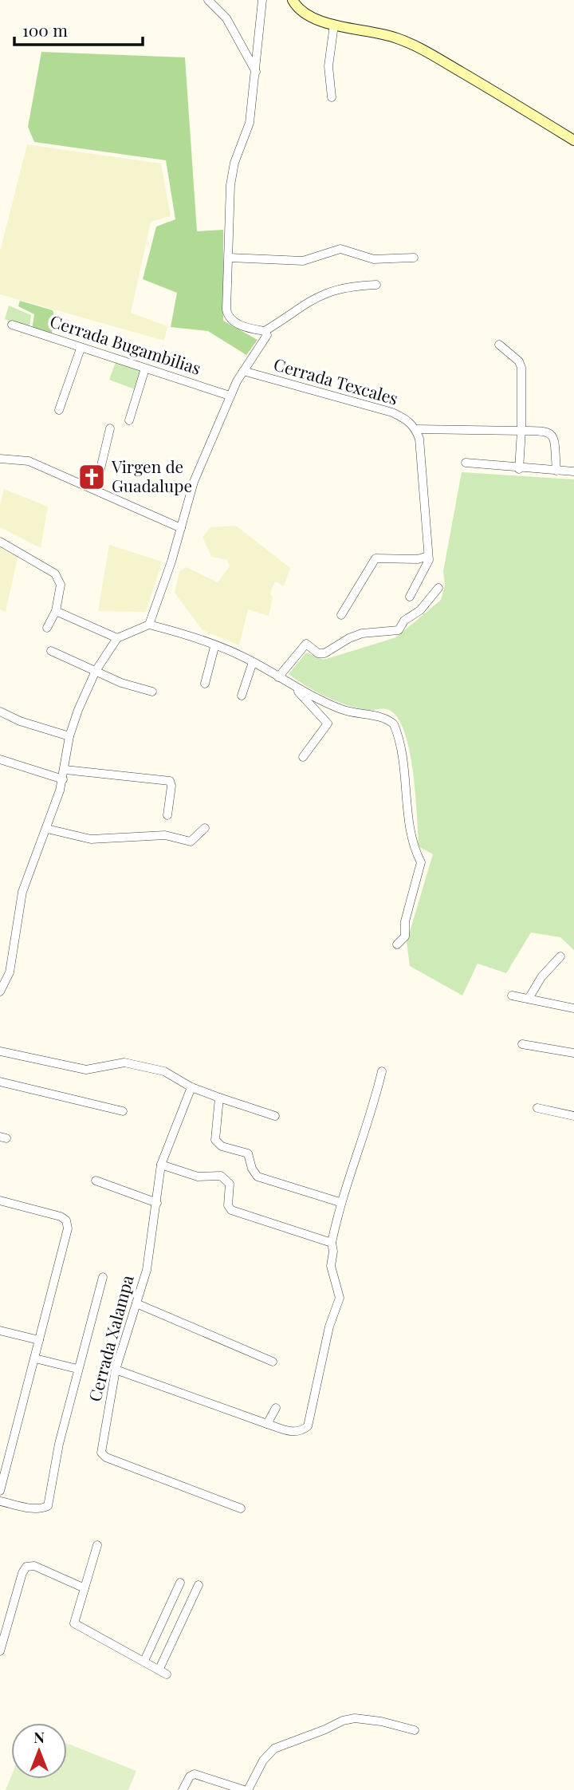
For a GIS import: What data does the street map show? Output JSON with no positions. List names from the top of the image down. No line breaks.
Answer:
{"streets":{"street":["Cerrada Bugambilias","Cerrada Texcales","Cerrada Xalampa"]},"places":{"church":["Virgen de Guadalupe"]},"scale_bar":"100 m","north":"top"}
